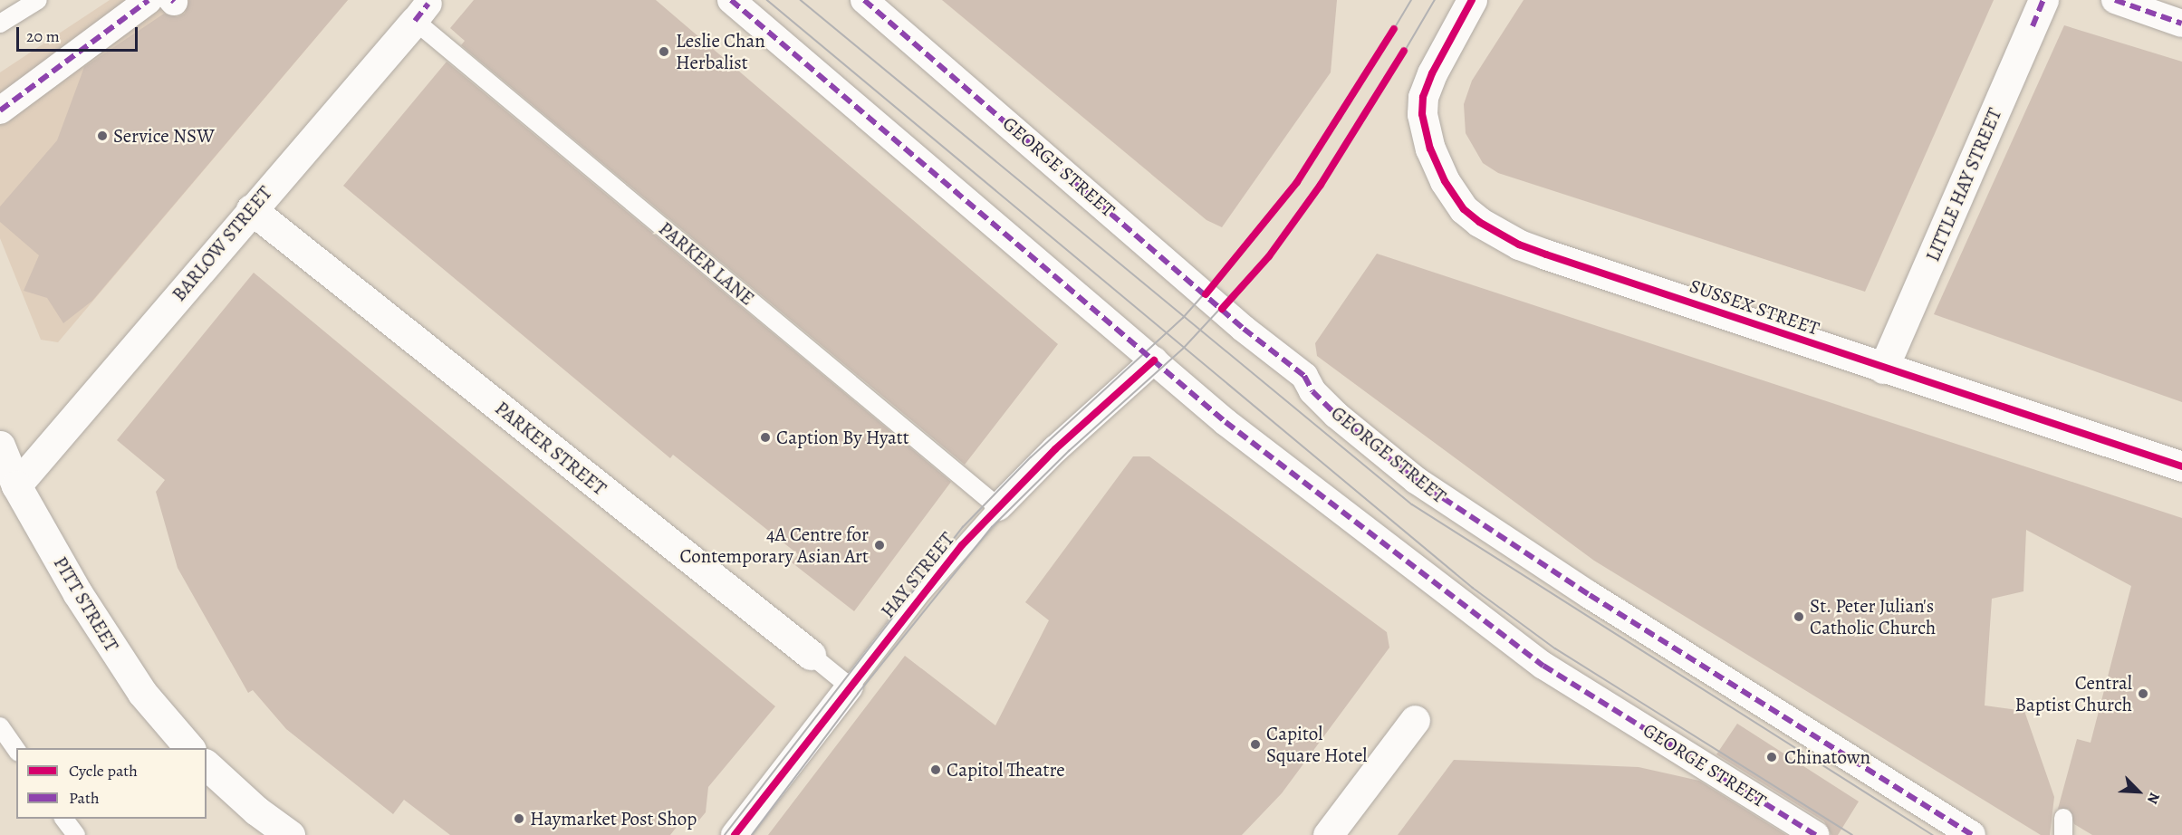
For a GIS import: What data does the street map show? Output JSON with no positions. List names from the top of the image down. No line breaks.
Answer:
{"streets":{"street":["GEORGE STREET","LITTLE HAY STREET","BARLOW STREET","SUSSEX STREET","PARKER STREET","HAY STREET","PITT STREET"],"lane":["PARKER LANE"]},"crossings":[["GEORGE STREET","HAY STREET"],["LITTLE HAY STREET","SUSSEX STREET"],["BARLOW STREET","PARKER LANE"],["BARLOW STREET","PARKER STREET"],["BARLOW STREET","PITT STREET"],["PARKER LANE","HAY STREET"],["PARKER STREET","HAY STREET"]],"places":["Leslie Chan Herbalist","Service NSW","Caption By Hyatt","4A Centre for Contemporary Asian Art","St. Peter Julian's Catholic Church","Central Baptist Church","Capitol Square Hotel","Chinatown","Capitol Theatre","Haymarket Post Shop"],"legend":["Cycle path","Path"],"scale_bar":"20 m","north":"bottom right"}
